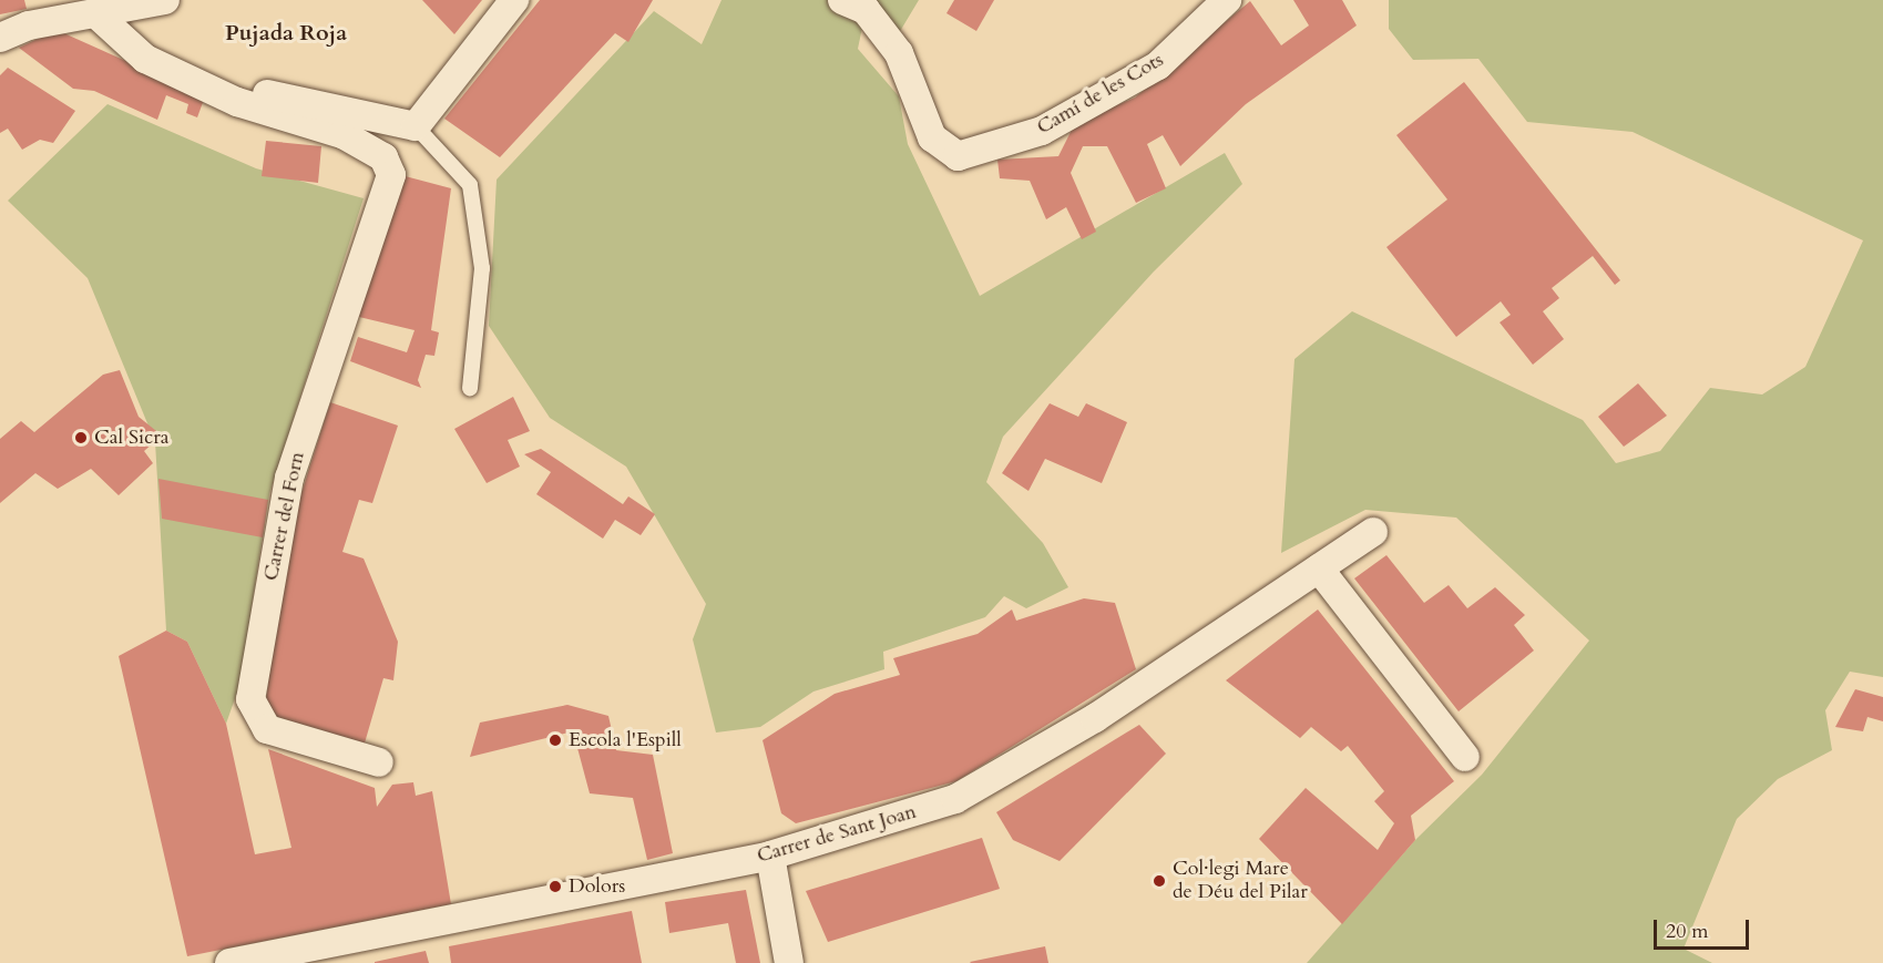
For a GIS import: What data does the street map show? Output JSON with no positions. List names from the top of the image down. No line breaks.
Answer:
{"streets":{"street":["Camí de les Cots","Carrer del Forn","Carrer de Sant Joan"]},"districts":["Pujada Roja"],"places":["Cal Sicra","Escola l'Espill","Col·legi Mare de Déu del Pilar","Dolors"],"scale_bar":"20 m"}
